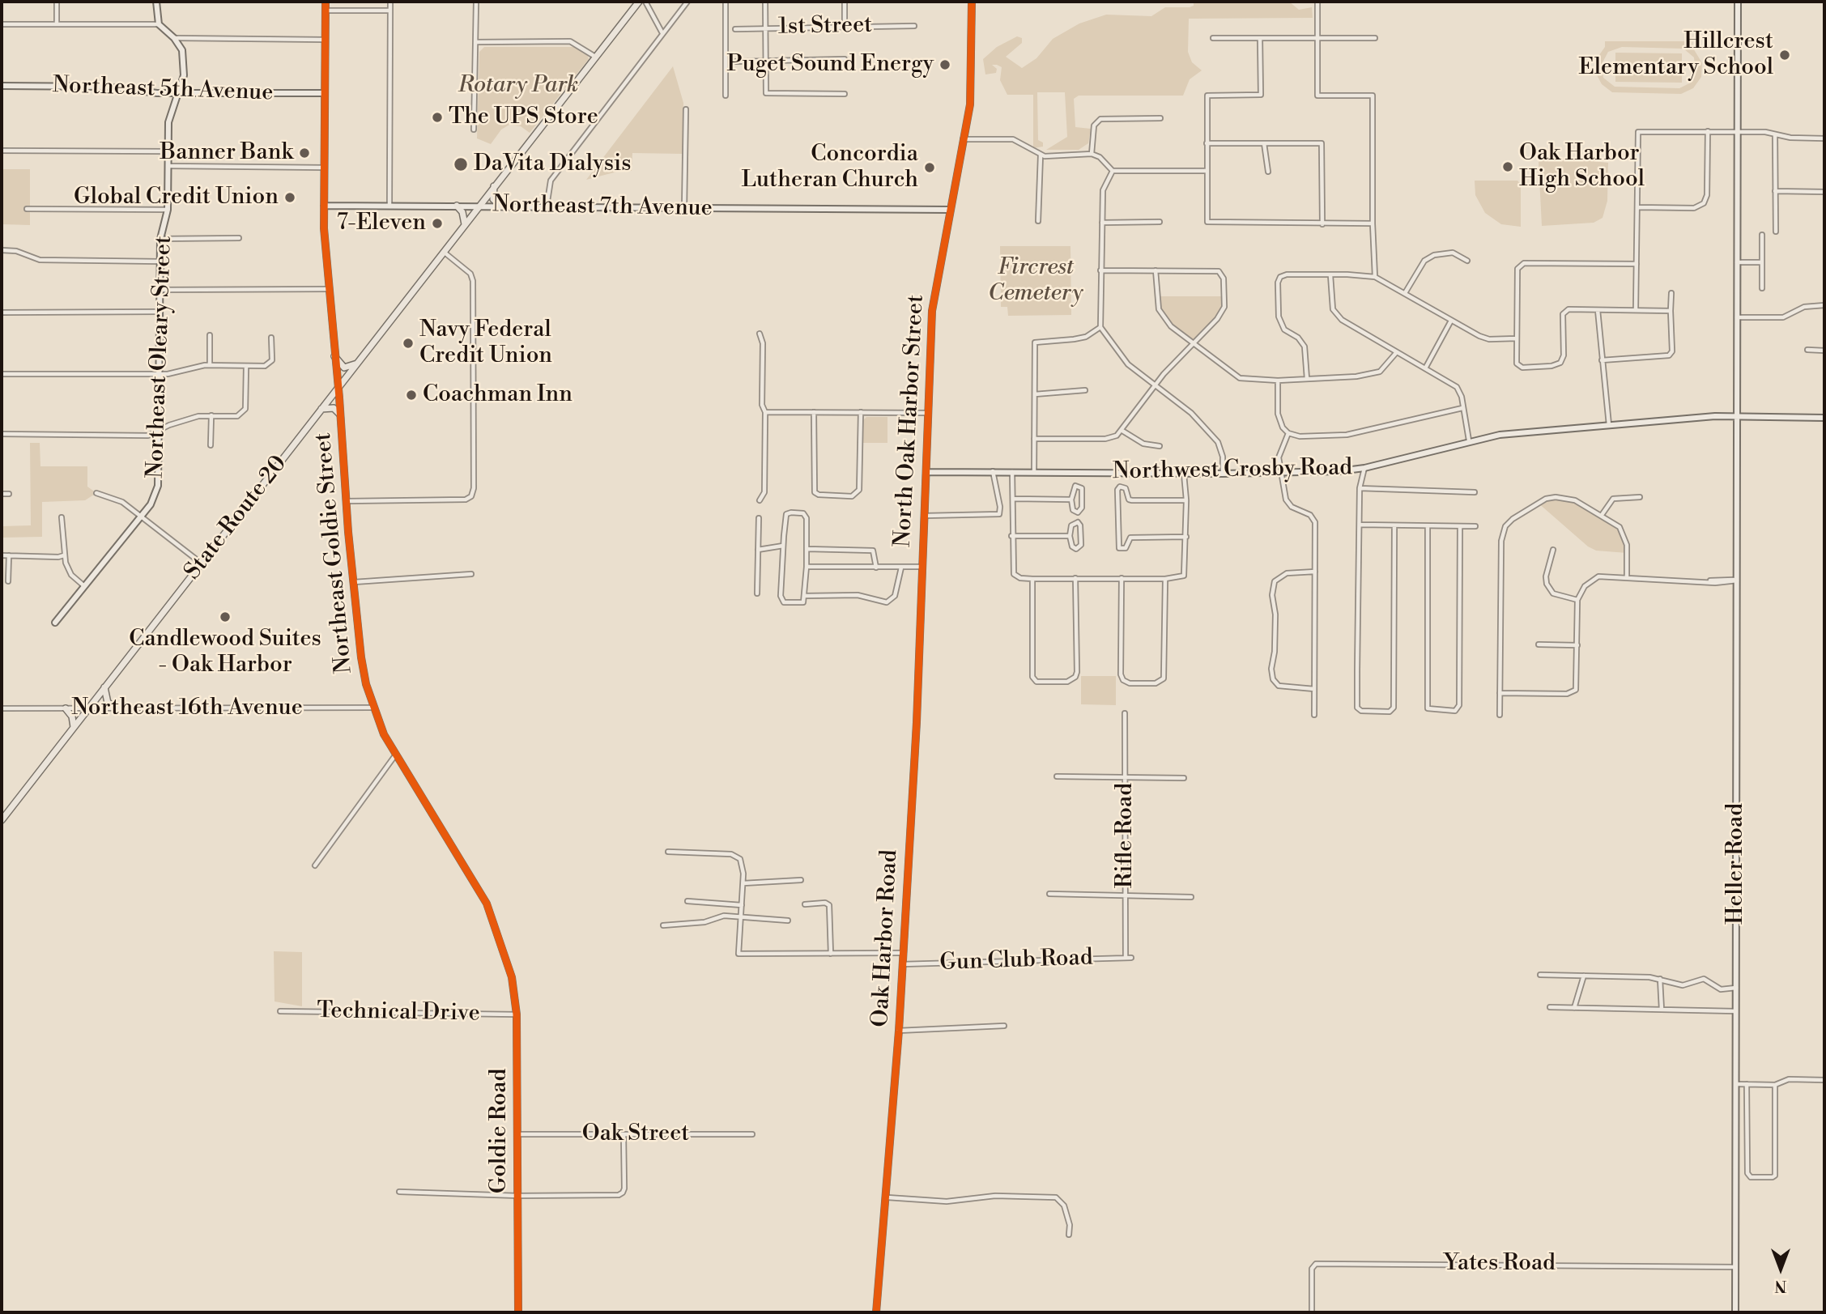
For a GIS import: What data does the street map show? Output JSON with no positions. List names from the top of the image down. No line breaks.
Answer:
{"streets":{"main road":["State Route 20"],"street":["1st Street","Northeast 5th Avenue","Northeast 7th Avenue","Northeast Oleary Street","North Oak Harbor Street","Northwest Crosby Road","Northeast Goldie Street","Northeast 16th Avenue","Rifle Road","Heller Road","Oak Harbor Road","Gun Club Road","Technical Drive","Goldie Road","Oak Street","Yates Road"]},"crossings":[["Northeast 5th Avenue","Northeast Oleary Street"],["Northeast 5th Avenue","Northeast Goldie Street"],["Northeast 7th Avenue","North Oak Harbor Street"],["Northeast 7th Avenue","State Route 20"],["Northeast 7th Avenue","Northeast Goldie Street"],["North Oak Harbor Street","Northwest Crosby Road"],["North Oak Harbor Street","Oak Harbor Road"],["Northwest Crosby Road","Heller Road"],["State Route 20","Northeast Goldie Street"],["State Route 20","Northeast 16th Avenue"],["Northeast Goldie Street","Northeast 16th Avenue"],["Northeast Goldie Street","Goldie Road"],["Rifle Road","Gun Club Road"],["Heller Road","Yates Road"],["Oak Harbor Road","Gun Club Road"],["Technical Drive","Goldie Road"],["Goldie Road","Oak Street"]],"parks":["Rotary Park","Fircrest Cemetery"],"places":["Hillcrest Elementary School","Puget Sound Energy","The UPS Store","Banner Bank","DaVita Dialysis","Oak Harbor High School","Concordia Lutheran Church","Global Credit Union","7-Eleven","Navy Federal Credit Union","Coachman Inn","Candlewood Suites - Oak Harbor"],"north":"bottom"}
